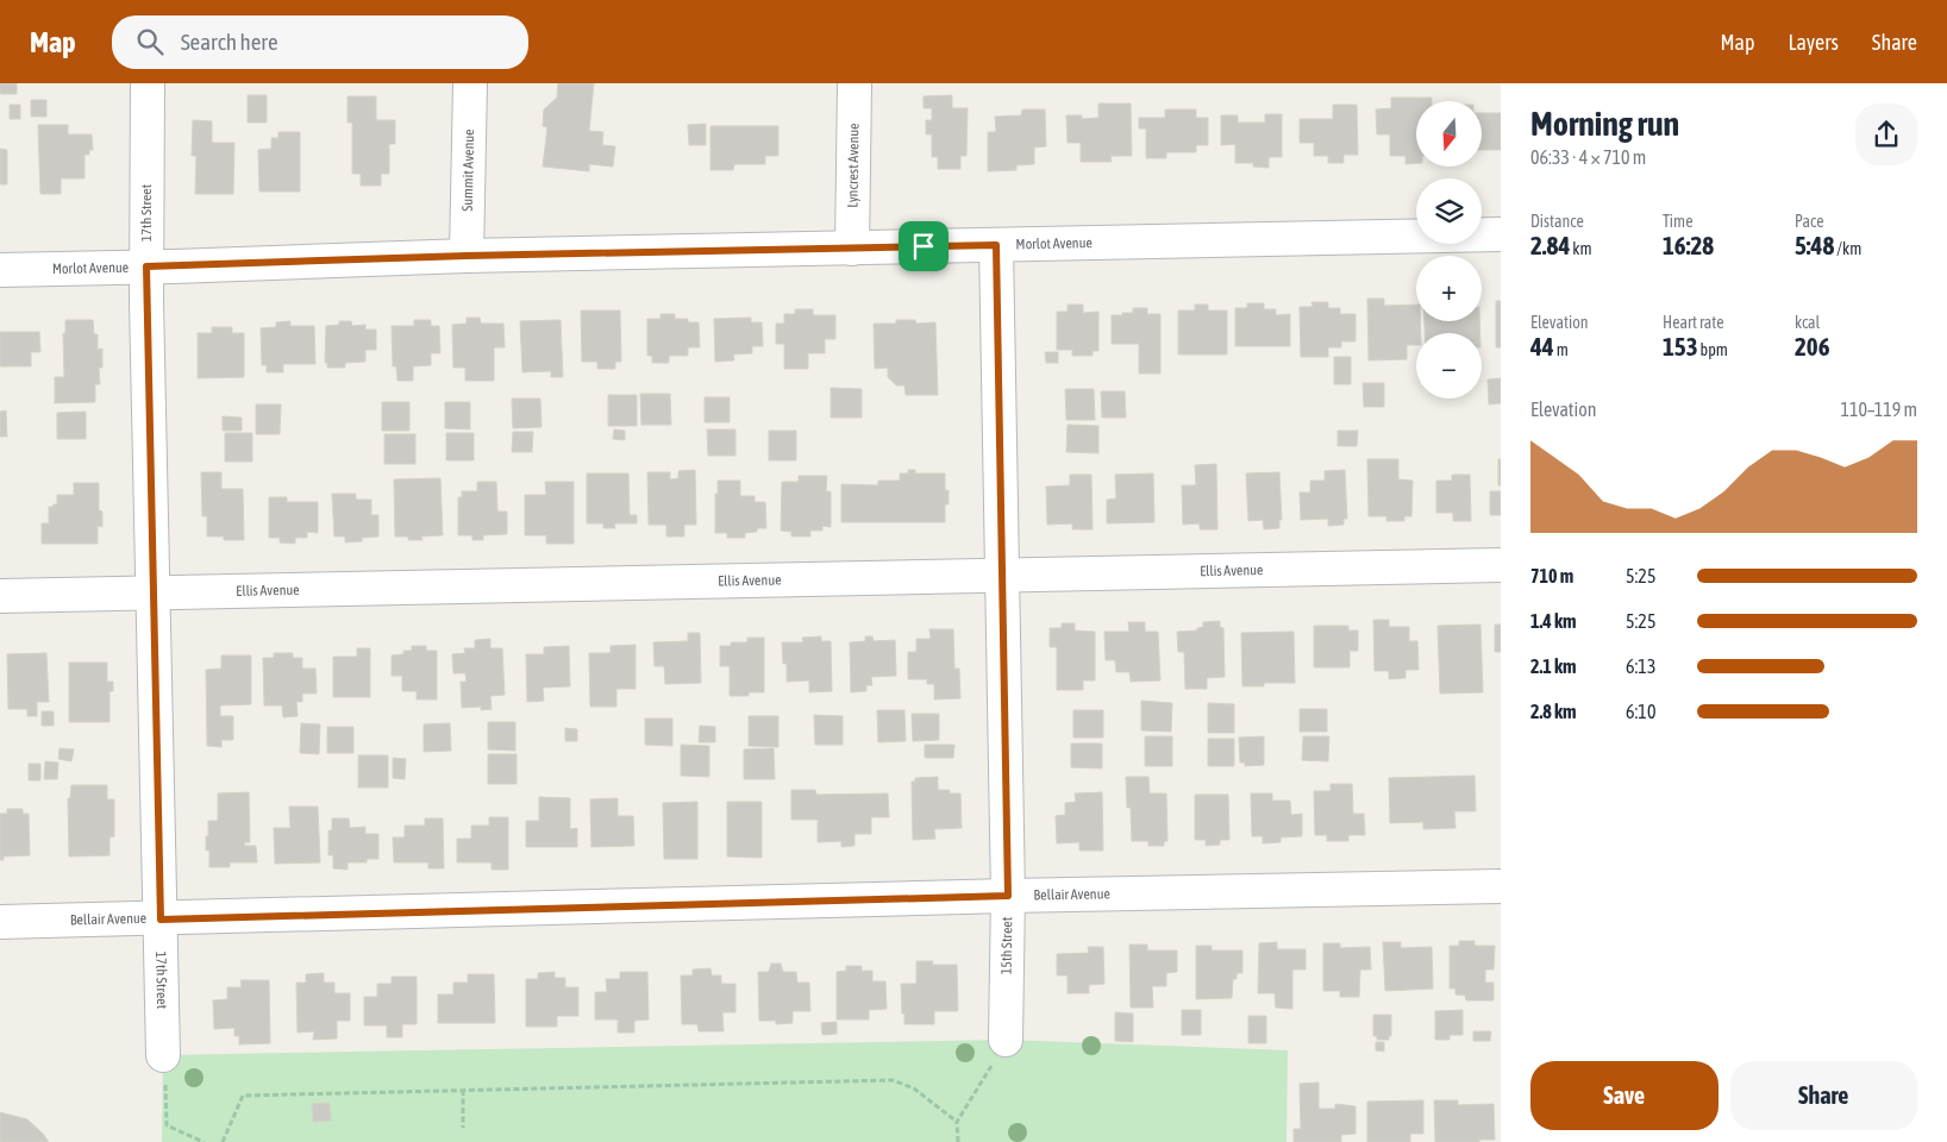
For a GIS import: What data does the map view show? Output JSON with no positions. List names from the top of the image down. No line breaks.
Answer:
{"streets":{"street":["Lyncrest Avenue","Summit Avenue","17th Street","Morlot Avenue","Ellis Avenue","Bellair Avenue","15th Street"]},"crossings":[["Lyncrest Avenue","Morlot Avenue"],["Summit Avenue","Morlot Avenue"],["17th Street","Morlot Avenue"],["17th Street","Ellis Avenue"],["17th Street","Bellair Avenue"],["Morlot Avenue","15th Street"],["Ellis Avenue","15th Street"],["Bellair Avenue","15th Street"]],"north":"bottom","page":{"header":"Map","search":"Search here","nav":["Map","Layers","Share"],"heading":["Morning run","06:33 · 4 × 710 m"],"map_buttons":["+","−"],"stats":[["Distance","2.84 km"],["Time","16:28"],["Pace","5:48 /km"],["Elevation","44 m"],["Heart rate","153 bpm"],["kcal","206"]],"chart":["Elevation","110–119 m"],"list":[{"name":"710 m","note":"5:25"},{"name":"1.4 km","note":"5:25"},{"name":"2.1 km","note":"6:13"},{"name":"2.8 km","note":"6:10"}],"buttons":["Save","Share"]}}
